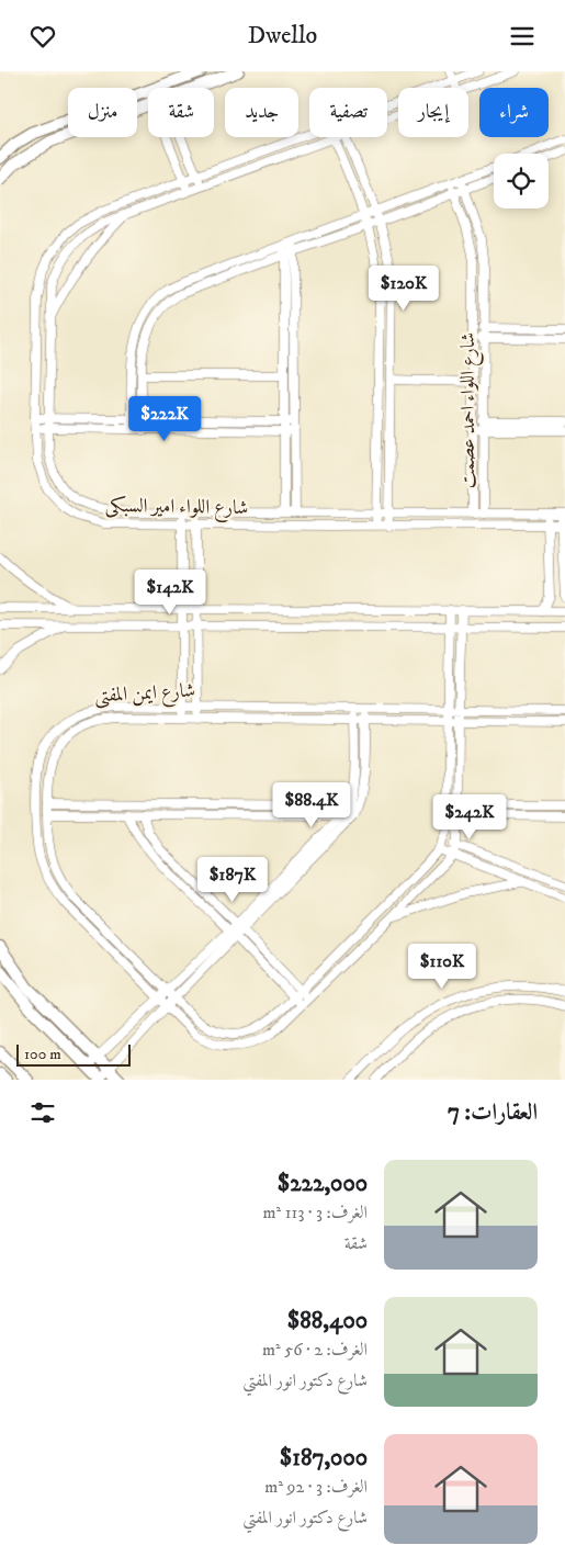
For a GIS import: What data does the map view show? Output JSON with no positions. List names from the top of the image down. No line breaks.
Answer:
{"streets":{"street":["شارع اللواء احمد عصمت","شارع اللواء امير السبكى","شارع ايمن المفتى"]},"crossings":[["شارع اللواء احمد عصمت","شارع اللواء امير السبكى"]],"scale_bar":"100 m","page":{"header":"Dwello","chip":["شراء","إيجار","تصفية","جديد","شقة","منزل"],"price":["$120K","$222K","$142K","$88.4K","$242K","$187K","$110K"],"scale":"100 m","heading":"العقارات: 7","list":[{"name":"$222,000","note":"الغرف: 3 · 113 m² · شقة"},{"name":"$88,400","note":"الغرف: 2 · 56 m² · شارع دكتور انور المفتي"},{"name":"$187,000","note":"الغرف: 3 · 92 m² · شارع دكتور انور المفتي"}]}}
